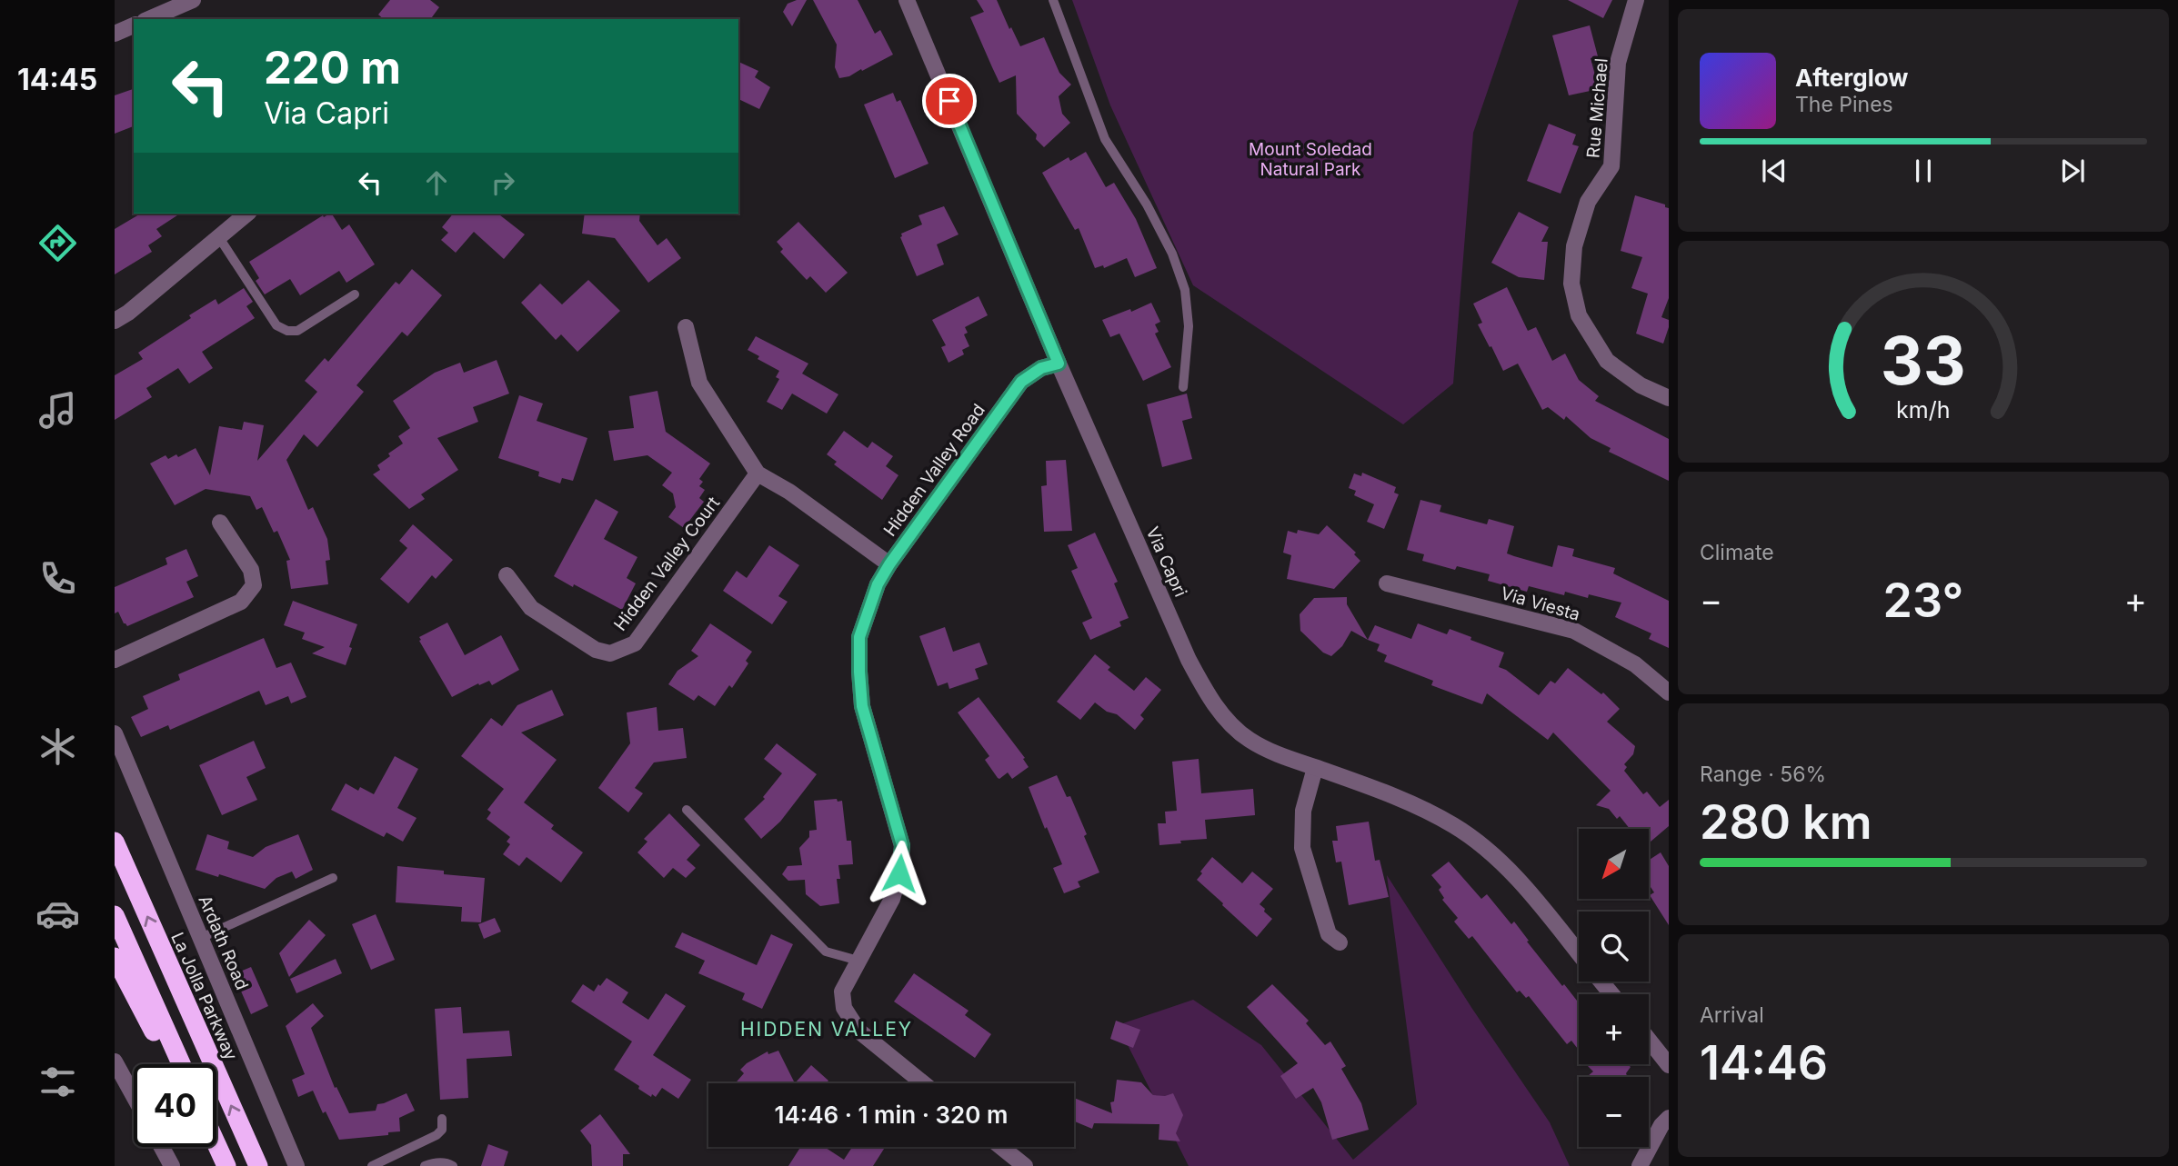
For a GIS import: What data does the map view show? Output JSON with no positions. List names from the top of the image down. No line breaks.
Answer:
{"streets":{"highway":["La Jolla Parkway"],"street":["Rue Michael","Hidden Valley Road","Via Capri","Hidden Valley Court","Via Viesta","Ardath Road"]},"crossings":[["Hidden Valley Road","Via Capri"]],"districts":["HIDDEN VALLEY"],"parks":["Mount Soledad Natural Park"],"north":"bottom left","page":{"tabs":"14:45","turn":["220 m","Via Capri"],"song":["Afterglow","The Pines"],"tile":["Climate",["Range · 56%","280 km"],["Arrival","14:46"]],"heat":["−","23°","+"],"map_buttons":["+","−"],"limit":"40","trip":"14:46 · 1 min · 320 m","gauge":["33","km/h"]}}
